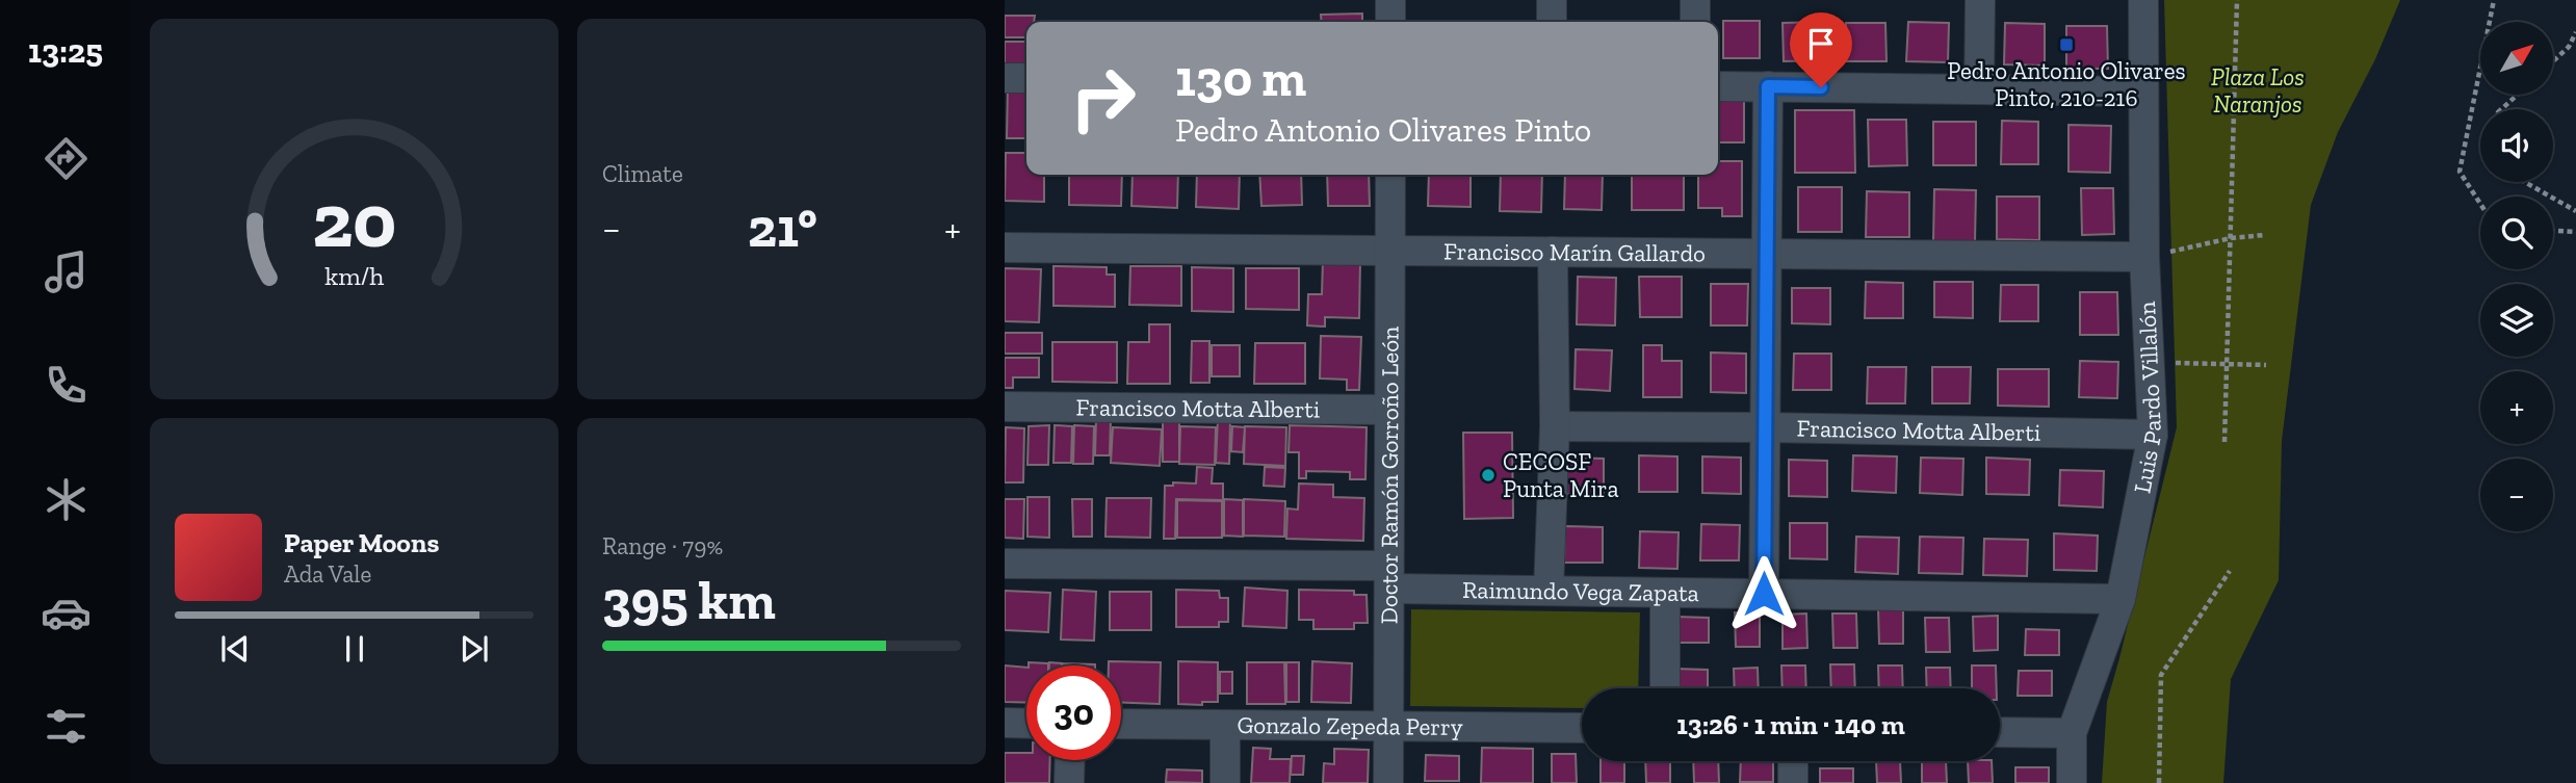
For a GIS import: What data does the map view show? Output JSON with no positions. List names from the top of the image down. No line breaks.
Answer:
{"streets":{"street":["Francisco Marín Gallardo","Luis Pardo Villalón","Francisco Motta Alberti","Doctor Ramón Gorroño León","Raimundo Vega Zapata","Gonzalo Zepeda Perry"]},"crossings":[["Francisco Marín Gallardo","Luis Pardo Villalón"],["Francisco Marín Gallardo","Doctor Ramón Gorroño León"],["Luis Pardo Villalón","Francisco Motta Alberti"],["Luis Pardo Villalón","Raimundo Vega Zapata"],["Francisco Motta Alberti","Doctor Ramón Gorroño León"],["Doctor Ramón Gorroño León","Raimundo Vega Zapata"],["Doctor Ramón Gorroño León","Gonzalo Zepeda Perry"]],"parks":["Plaza Los Naranjos"],"places":{"transit":["Pedro Antonio Olivares Pinto, 210-216"],"other":["CECOSF Punta Mira"]},"north":"top right","page":{"tabs":"13:25","tile":["Climate",["Range · 79%","395 km"]],"map_buttons":["+","−"],"turn":["130 m","Pedro Antonio Olivares Pinto"],"heat":["−","21°","+"],"song":["Paper Moons","Ada Vale"],"limit":"30","trip":"13:26 · 1 min · 140 m","gauge":["20","km/h"]}}
